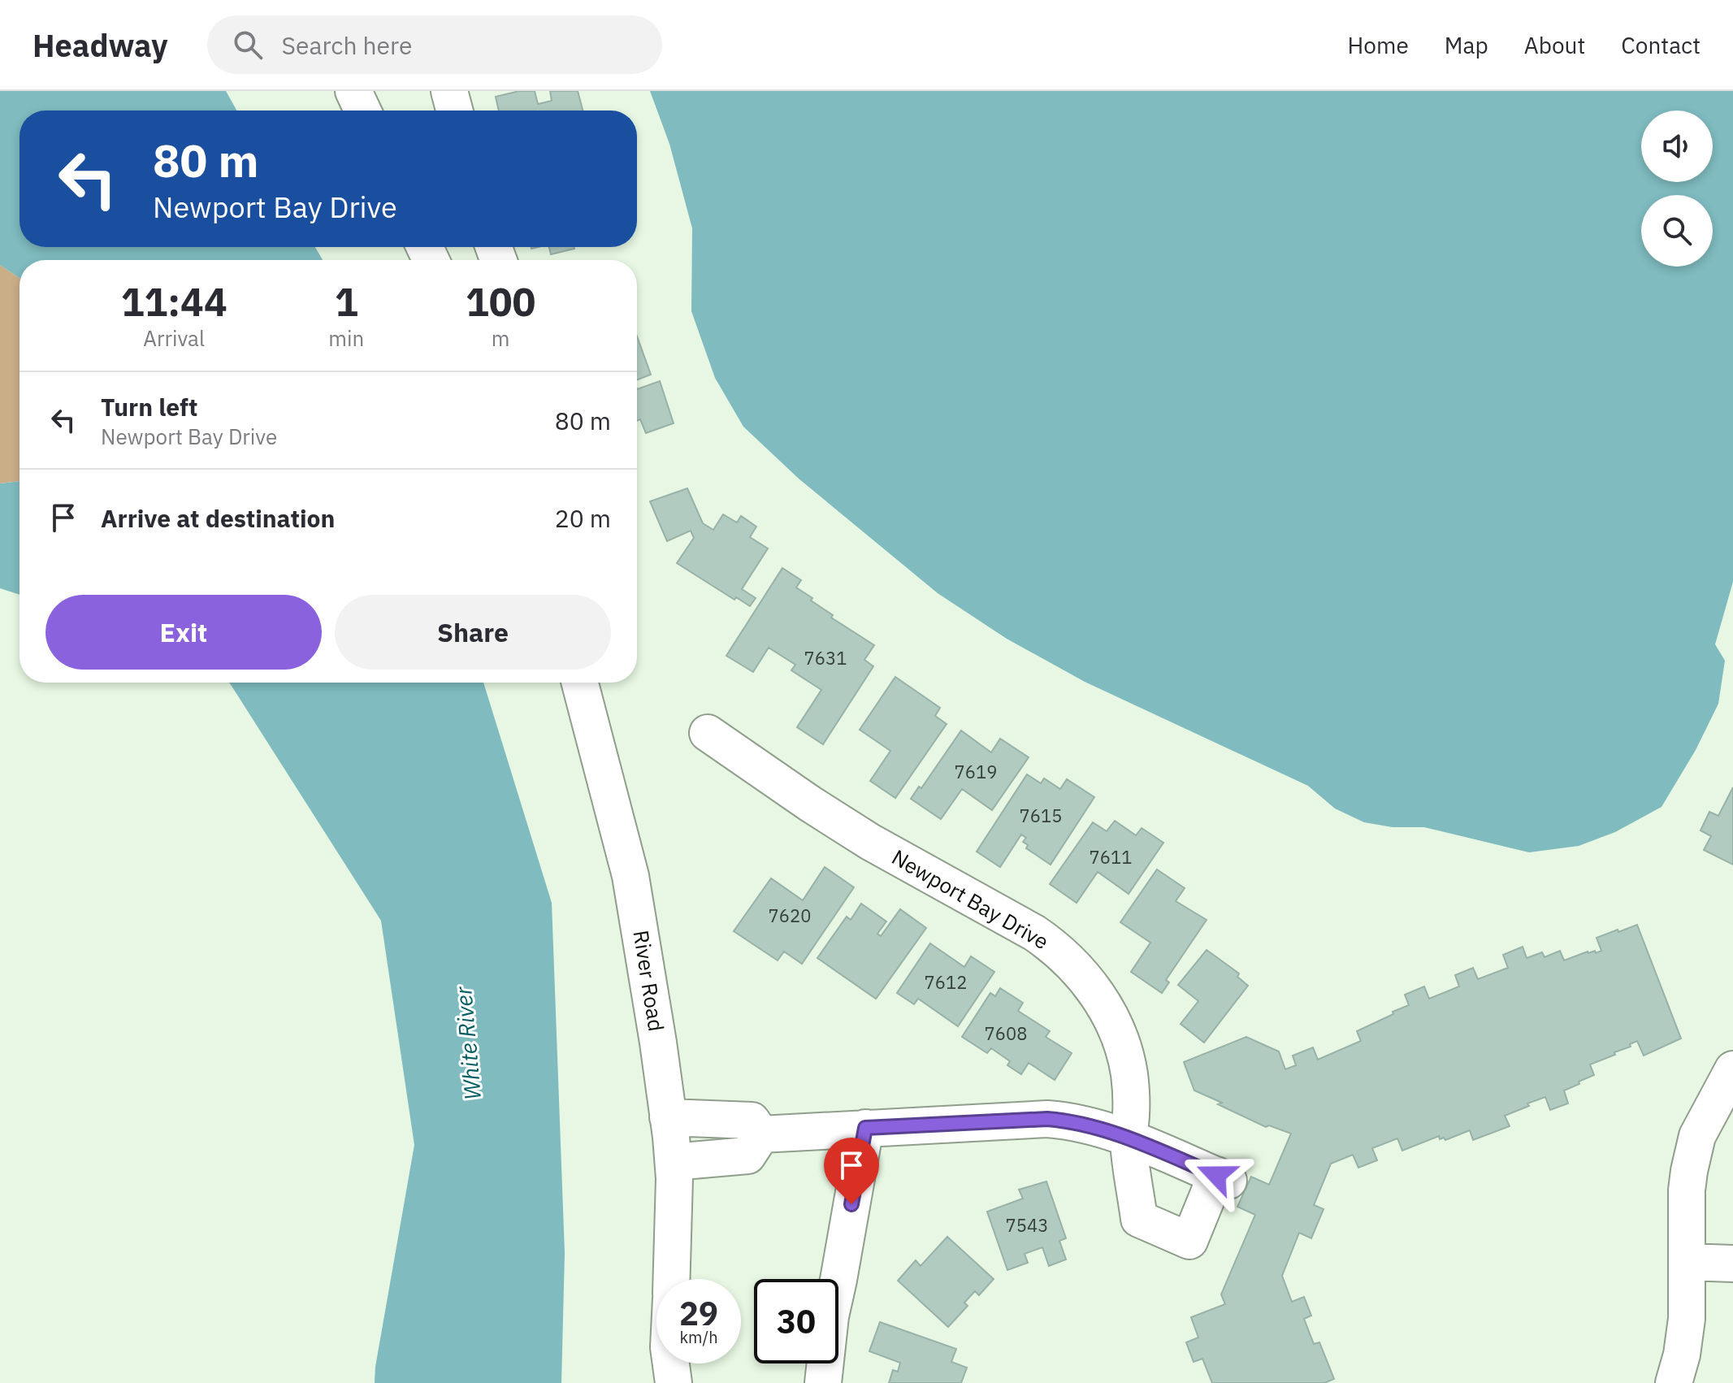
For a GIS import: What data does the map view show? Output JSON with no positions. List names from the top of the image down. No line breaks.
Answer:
{"streets":{"street":["Newport Bay Drive","River Road"]},"water":["White River"],"house_numbers":["7631","7619","7615","7611","7620","7612","7608","7543"],"page":{"header":"Headway","search":"Search here","nav":["Home","Map","About","Contact"],"turn":["80 m","Newport Bay Drive"],"eta":["11:44","Arrival","1","min","100","m"],"list":[{"name":"Turn left","note":"Newport Bay Drive","value":"80 m"},{"name":"Arrive at destination","value":"20 m"}],"buttons":["Exit","Share"],"speed":"29 km/h","limit":"30"}}
